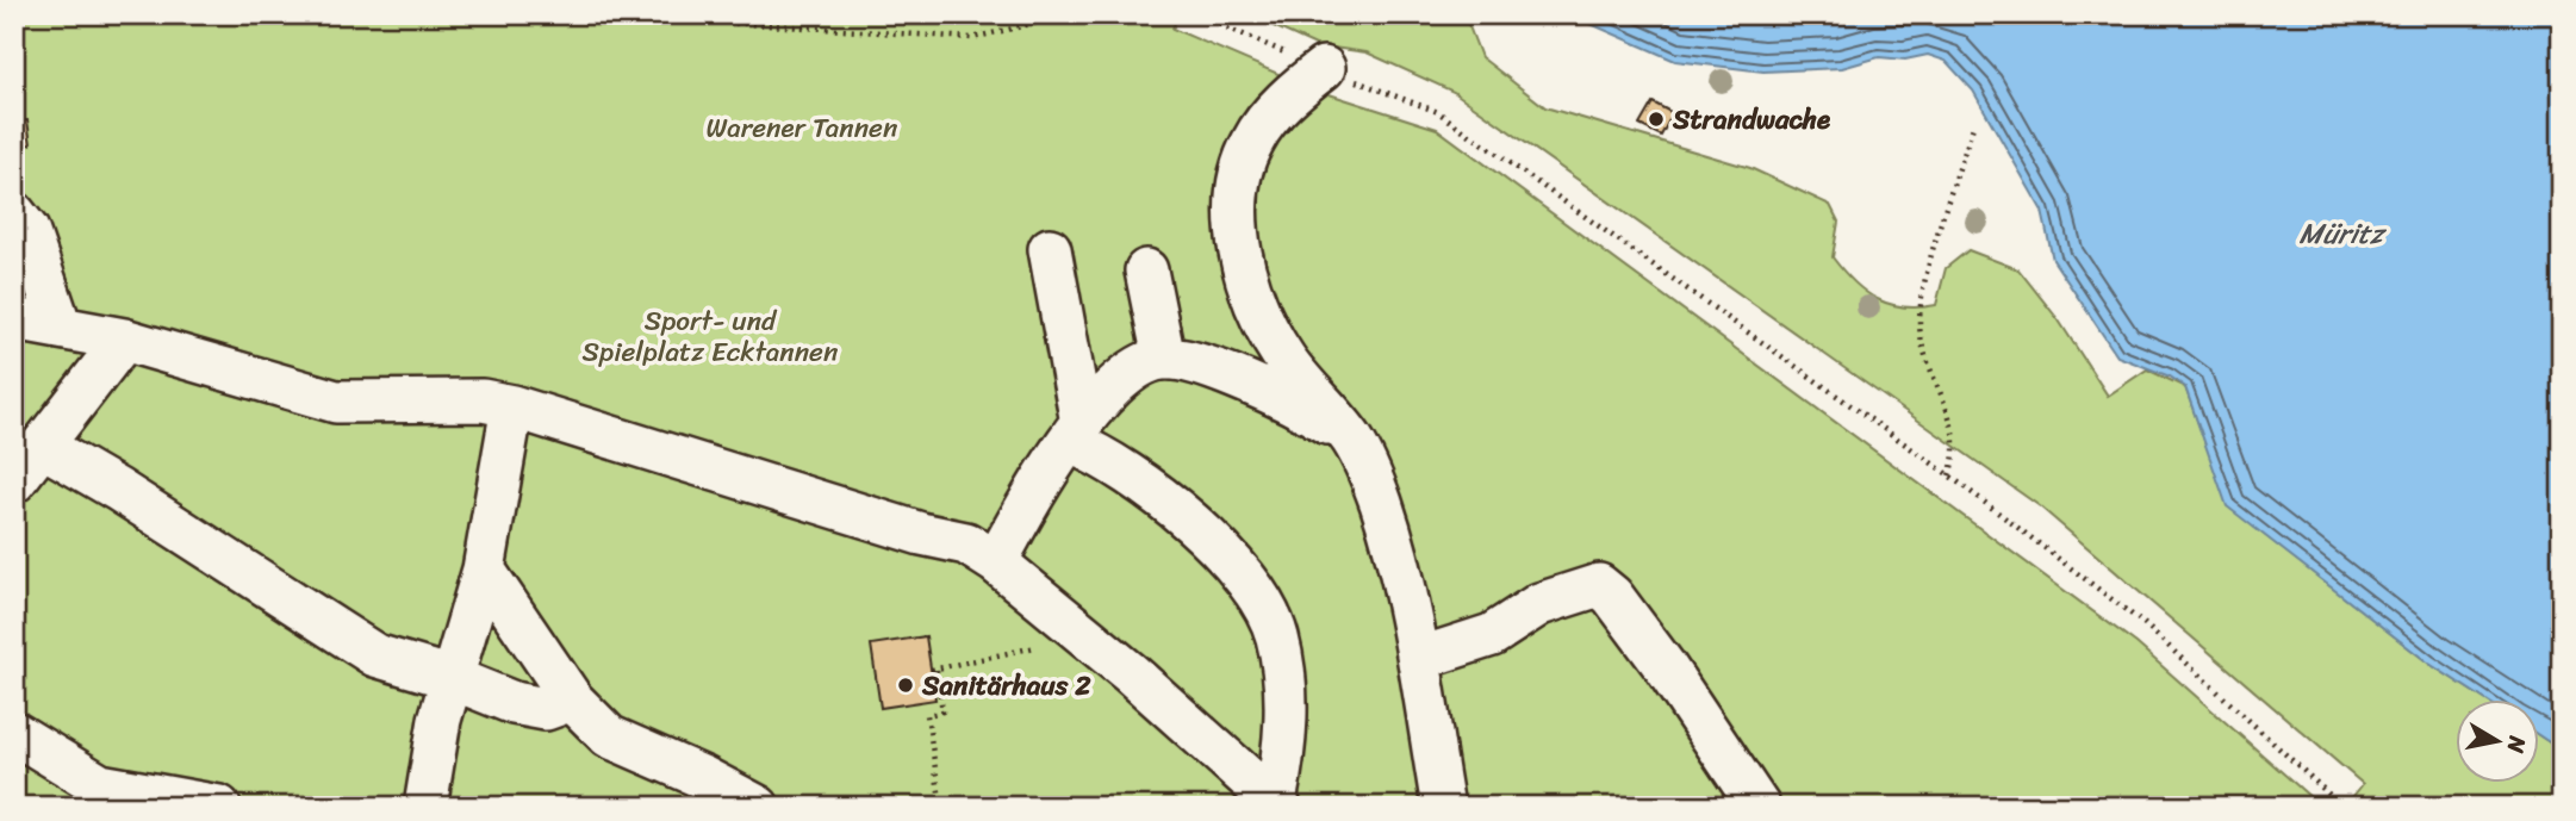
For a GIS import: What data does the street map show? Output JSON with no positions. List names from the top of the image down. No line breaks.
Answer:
{"water":["Müritz"],"parks":["Warener Tannen","Sport- und Spielplatz Ecktannen"],"places":["Strandwache","Sanitärhaus 2"],"north":"right"}
